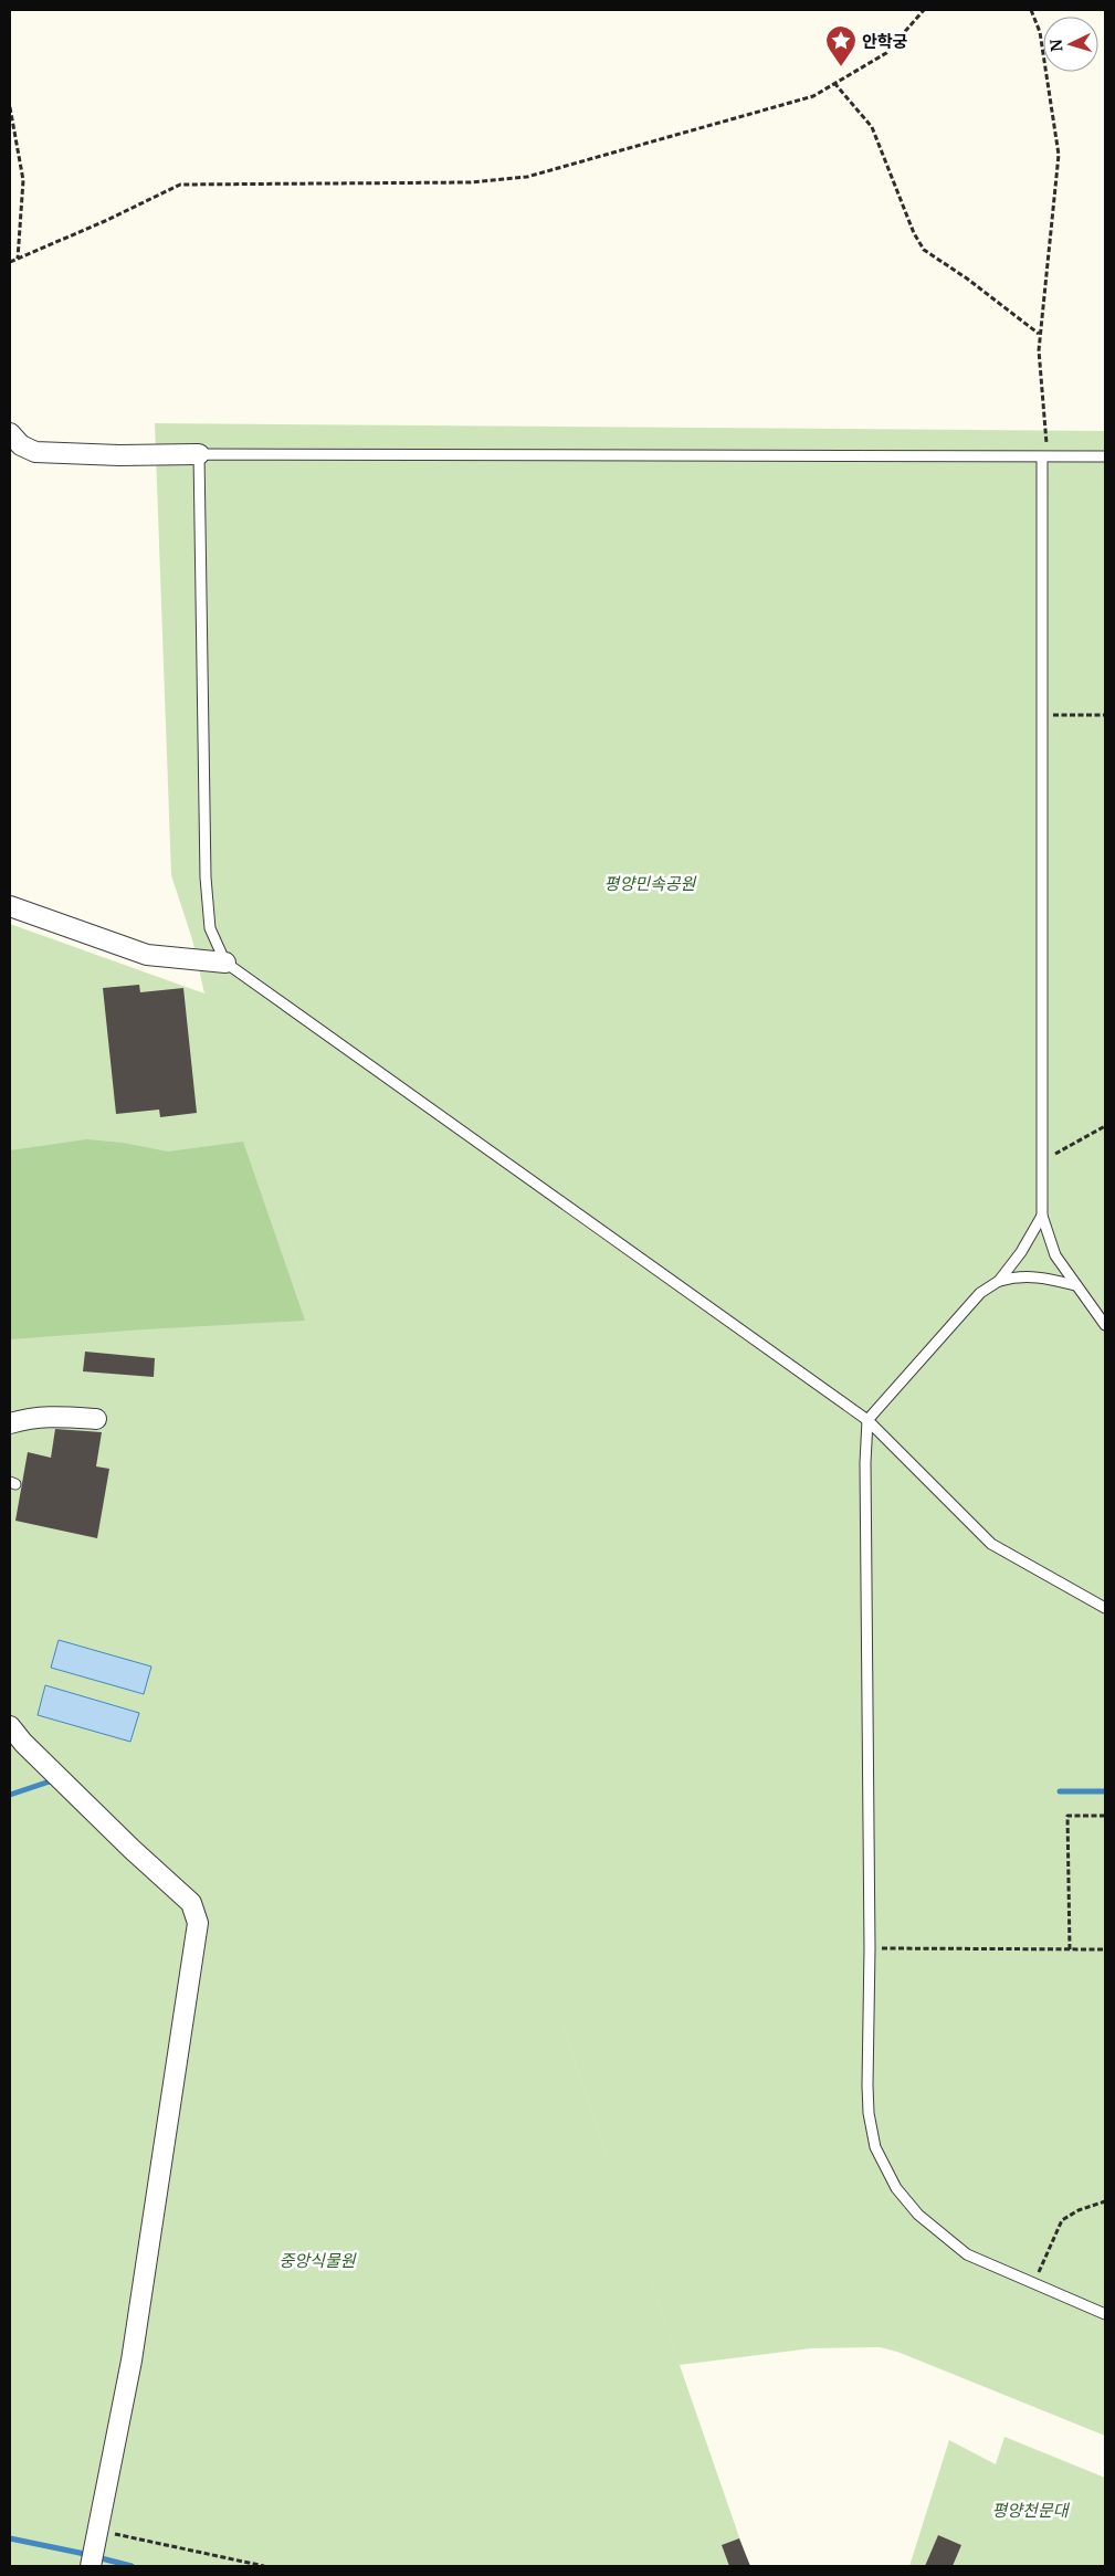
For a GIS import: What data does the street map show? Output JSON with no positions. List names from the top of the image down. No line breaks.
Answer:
{"parks":["평양민속공원","중앙식물원","평양천문대"],"places":{"place":["안학궁"]},"north":"left"}
